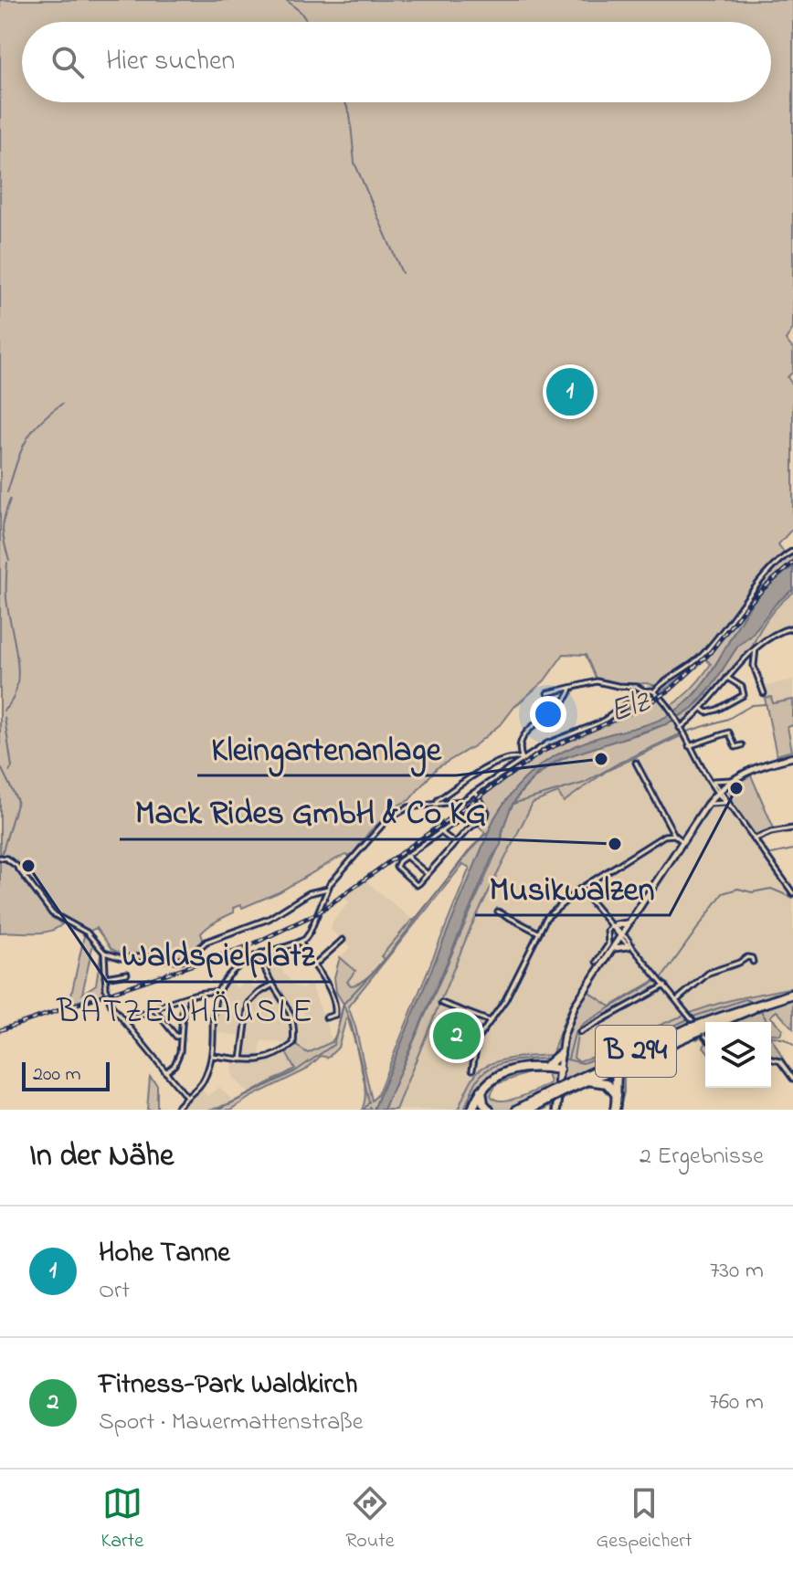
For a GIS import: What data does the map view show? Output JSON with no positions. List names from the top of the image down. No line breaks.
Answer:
{"streets":{"highway":["B 294"]},"districts":["BATZENHÄUSLE"],"water":["Elz"],"places":["Kleingartenanlage","Musikwalzen","Mack Rides GmbH & Co KG","Waldspielplatz"],"scale_bar":"200 m","page":{"search":"Hier suchen","pins":["1","2"],"scale":"200 m","heading":["In der Nähe","2 Ergebnisse"],"list":[{"mark":"1","name":"Hohe Tanne","note":"Ort","value":"730 m"},{"mark":"2","name":"Fitness-Park Waldkirch","note":"Sport · Mauermattenstraße","value":"760 m"}],"nav":["Karte","Route","Gespeichert"]}}
